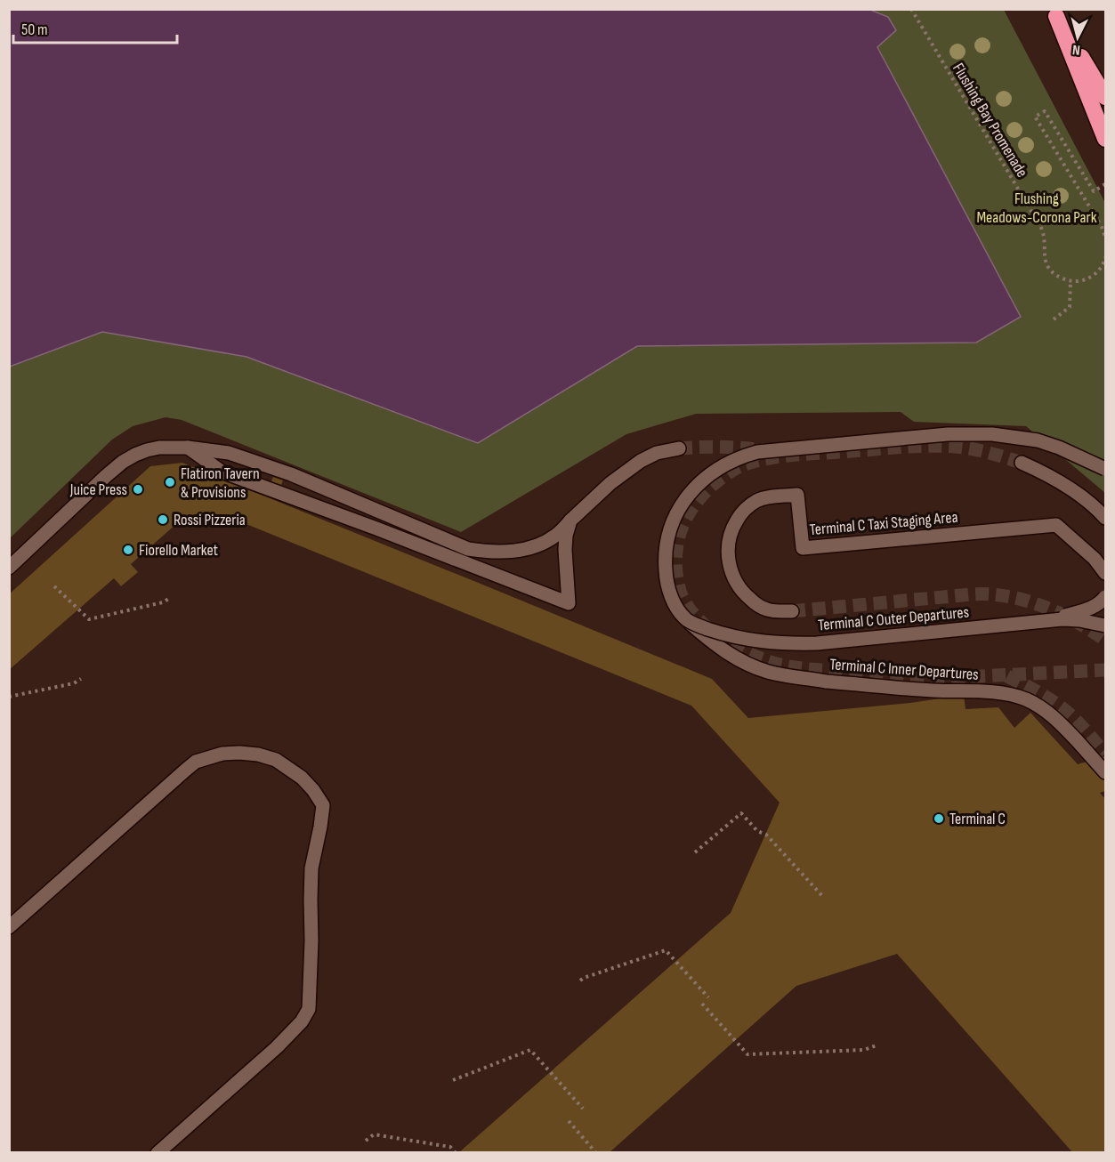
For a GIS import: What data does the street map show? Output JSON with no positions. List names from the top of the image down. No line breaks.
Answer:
{"streets":{"street":["Terminal C Taxi Staging Area","Terminal C Outer Departures","Terminal C Inner Departures"],"path":["Flushing Bay Promenade"]},"crossings":[["Terminal C Outer Departures","Terminal C Inner Departures"]],"parks":["Flushing Meadows-Corona Park"],"places":["Flatiron Tavern & Provisions","Juice Press","Rossi Pizzeria","Fiorello Market","Terminal C"],"scale_bar":"50 m","north":"bottom"}
